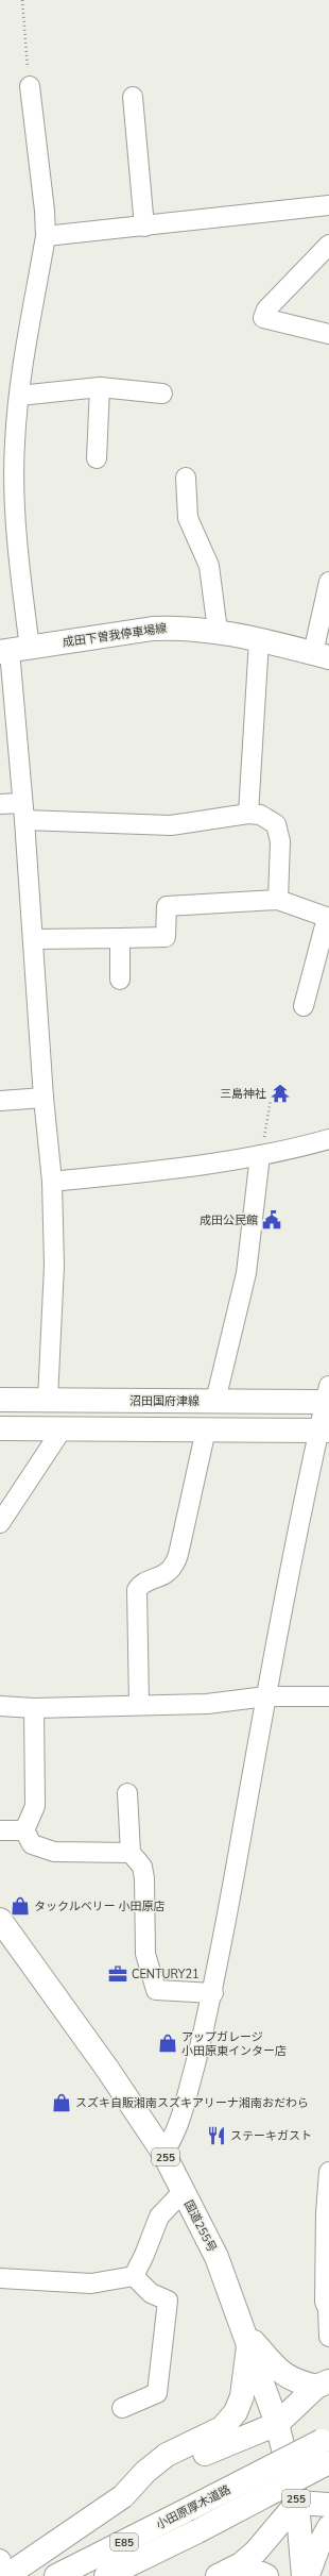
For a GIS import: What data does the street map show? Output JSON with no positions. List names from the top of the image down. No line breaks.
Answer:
{"streets":{"main road":["成田下曽我停車場線","沼田国府津線","255","国道255号","小田原厚木道路","E85"]},"places":{"temple":["三島神社"],"public building":["成田公民館"],"shop":["タックルベリー 小田原店","アップガレージ 小田原東インター店","スズキ自販湘南スズキアリーナ湘南おだわら"],"office":["CENTURY21"],"restaurant":["ステーキガスト"]}}
